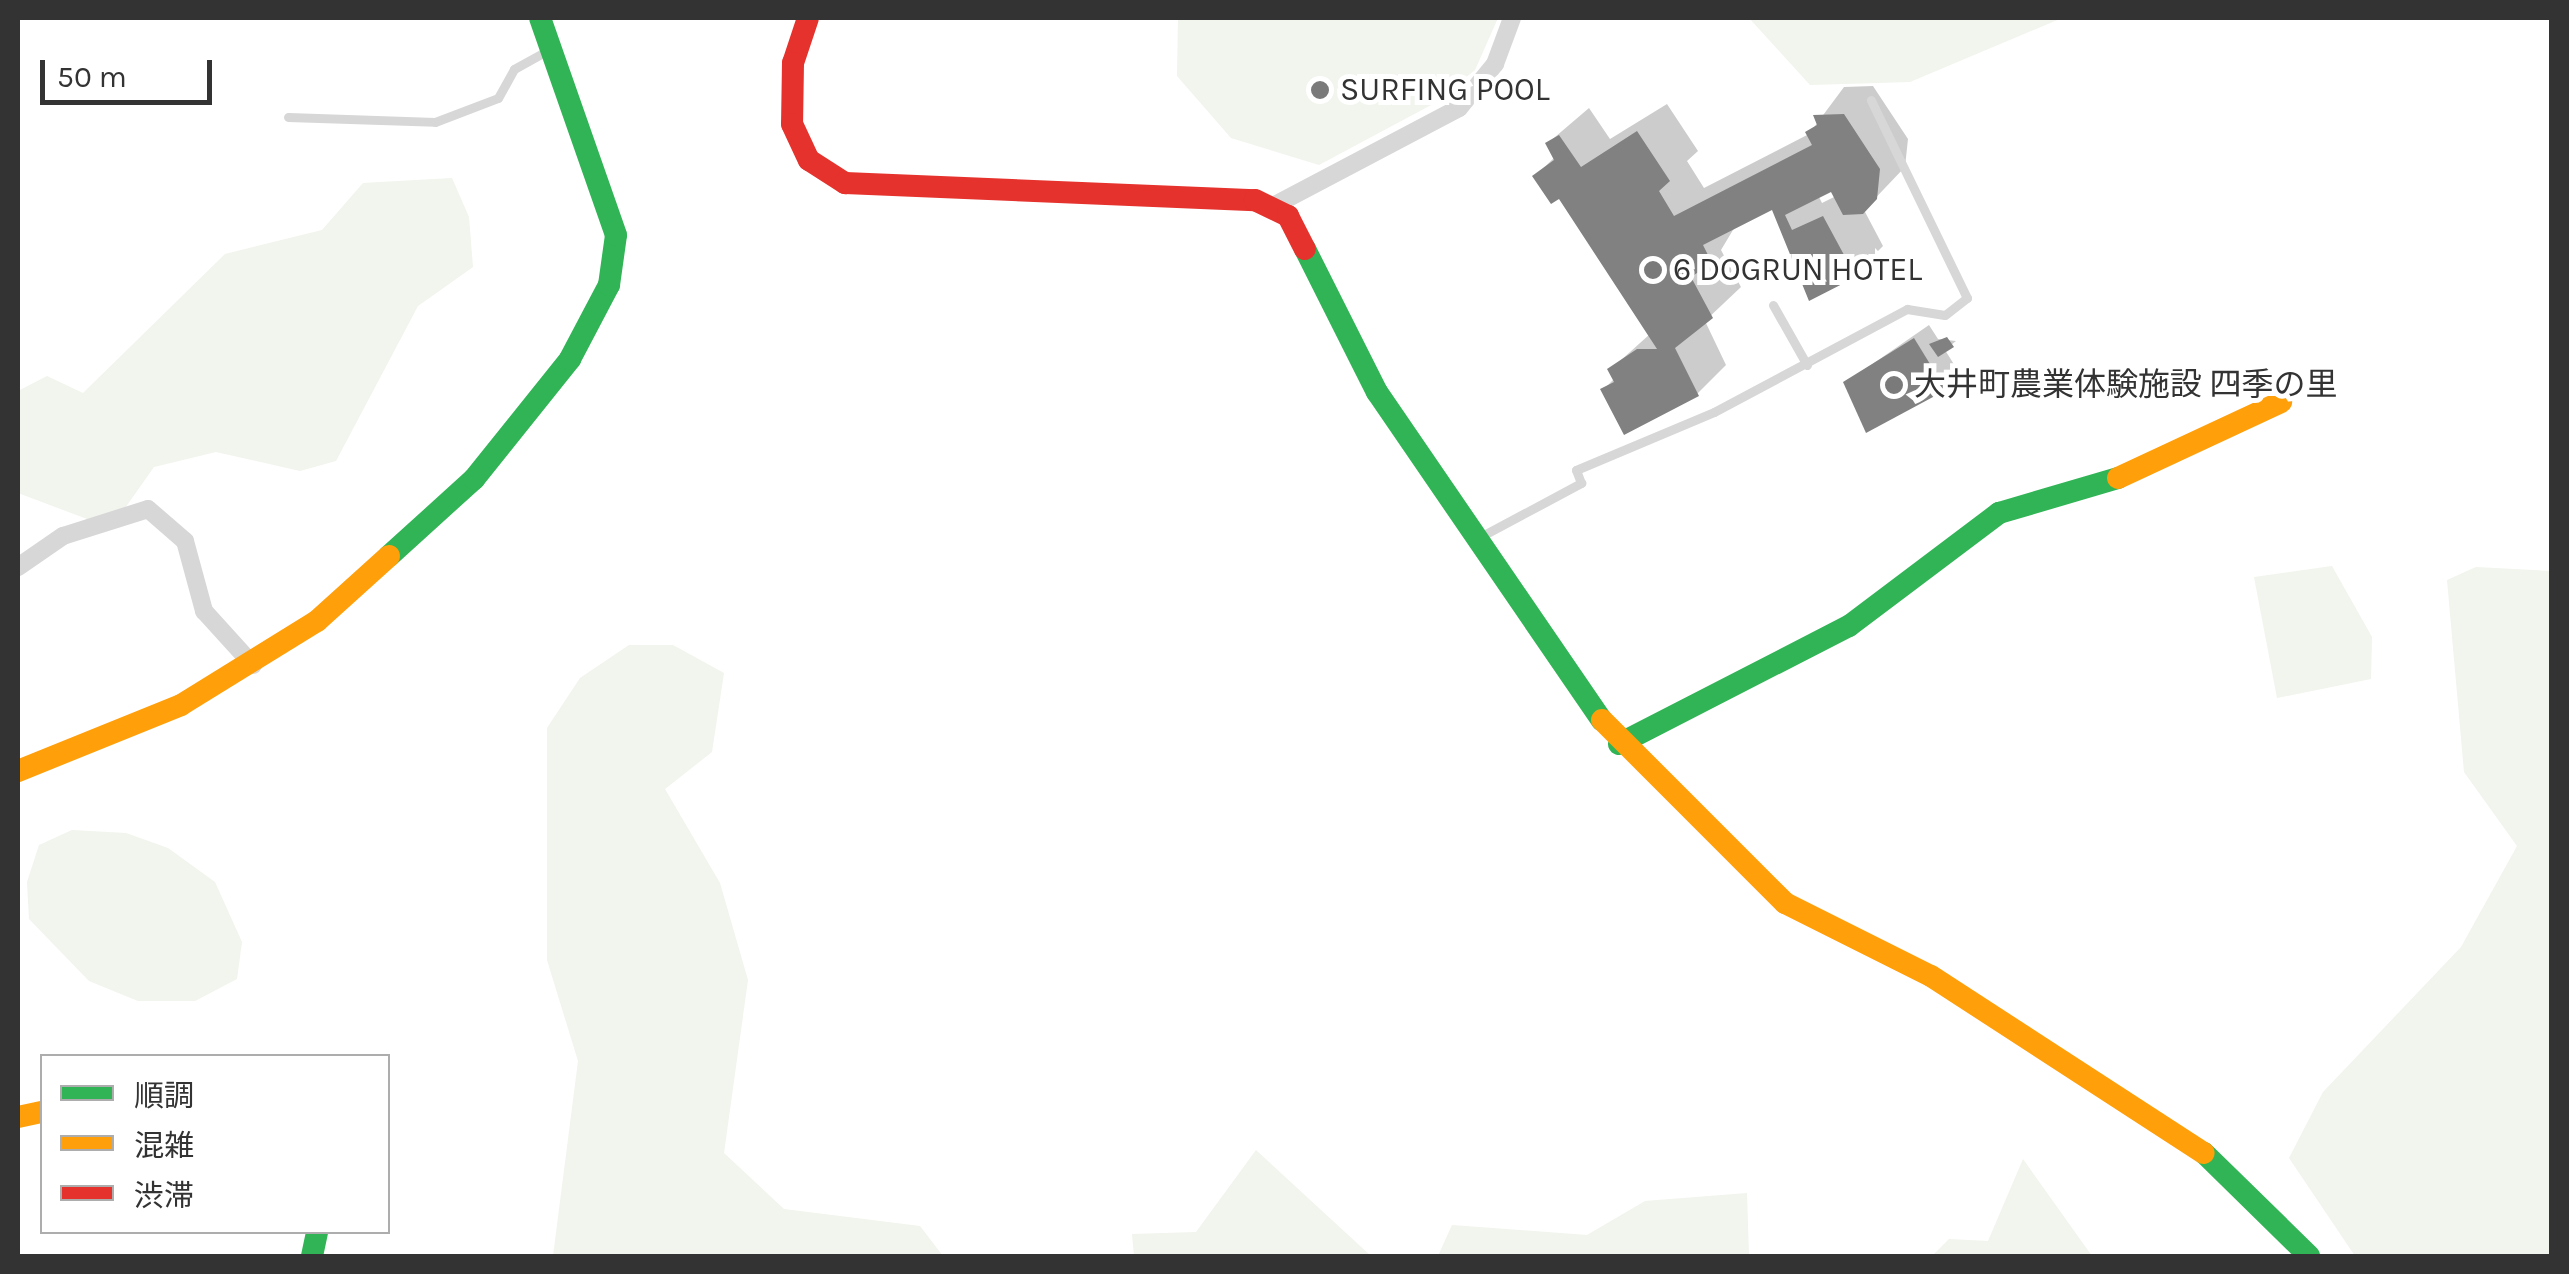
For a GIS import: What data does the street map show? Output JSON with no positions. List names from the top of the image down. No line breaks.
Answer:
{"places":["SURFING POOL","6 DOGRUN HOTEL","大井町農業体験施設 四季の里"],"legend":["順調","混雑","渋滞"],"scale_bar":"50 m"}
